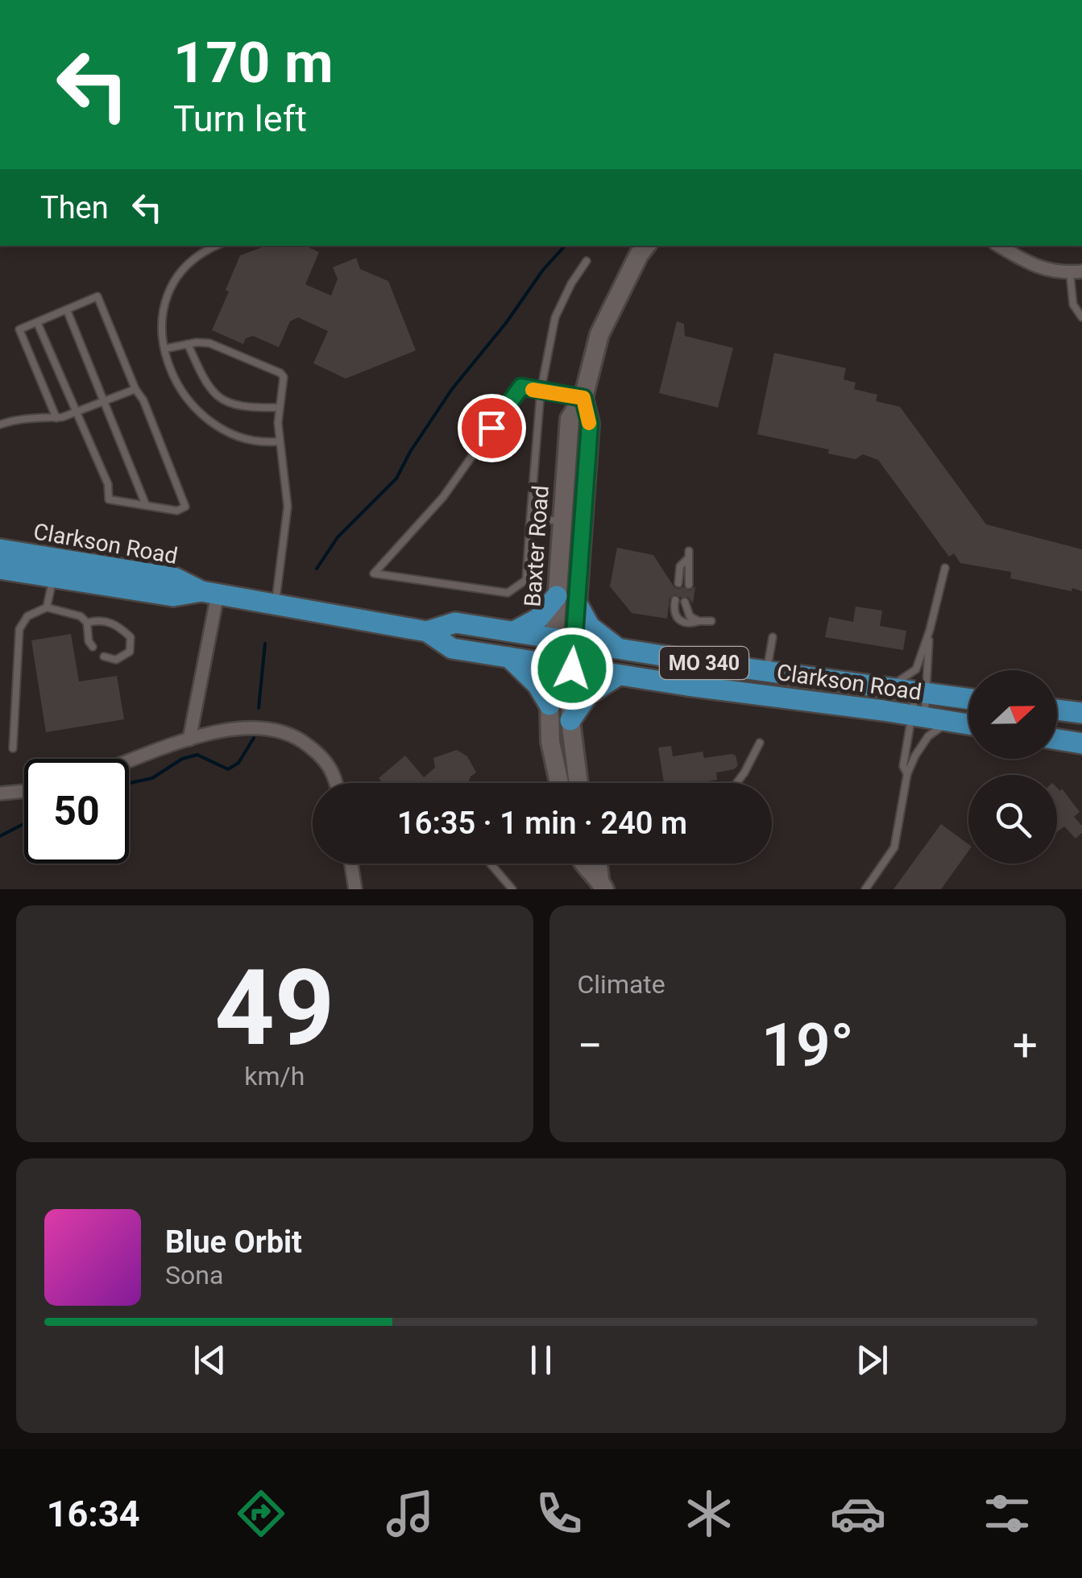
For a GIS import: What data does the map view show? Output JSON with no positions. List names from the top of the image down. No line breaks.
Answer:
{"streets":{"main road":["Clarkson Road","Baxter Road","MO 340"]},"crossings":[["Clarkson Road","Baxter Road"]],"north":"right","page":{"turn":["170 m","Turn left"],"then":"Then","limit":"50","trip":"16:35 · 1 min · 240 m","tile":[["49","km/h"],"Climate"],"heat":["−","19°","+"],"song":["Blue Orbit","Sona"],"tabs":"16:34"}}
